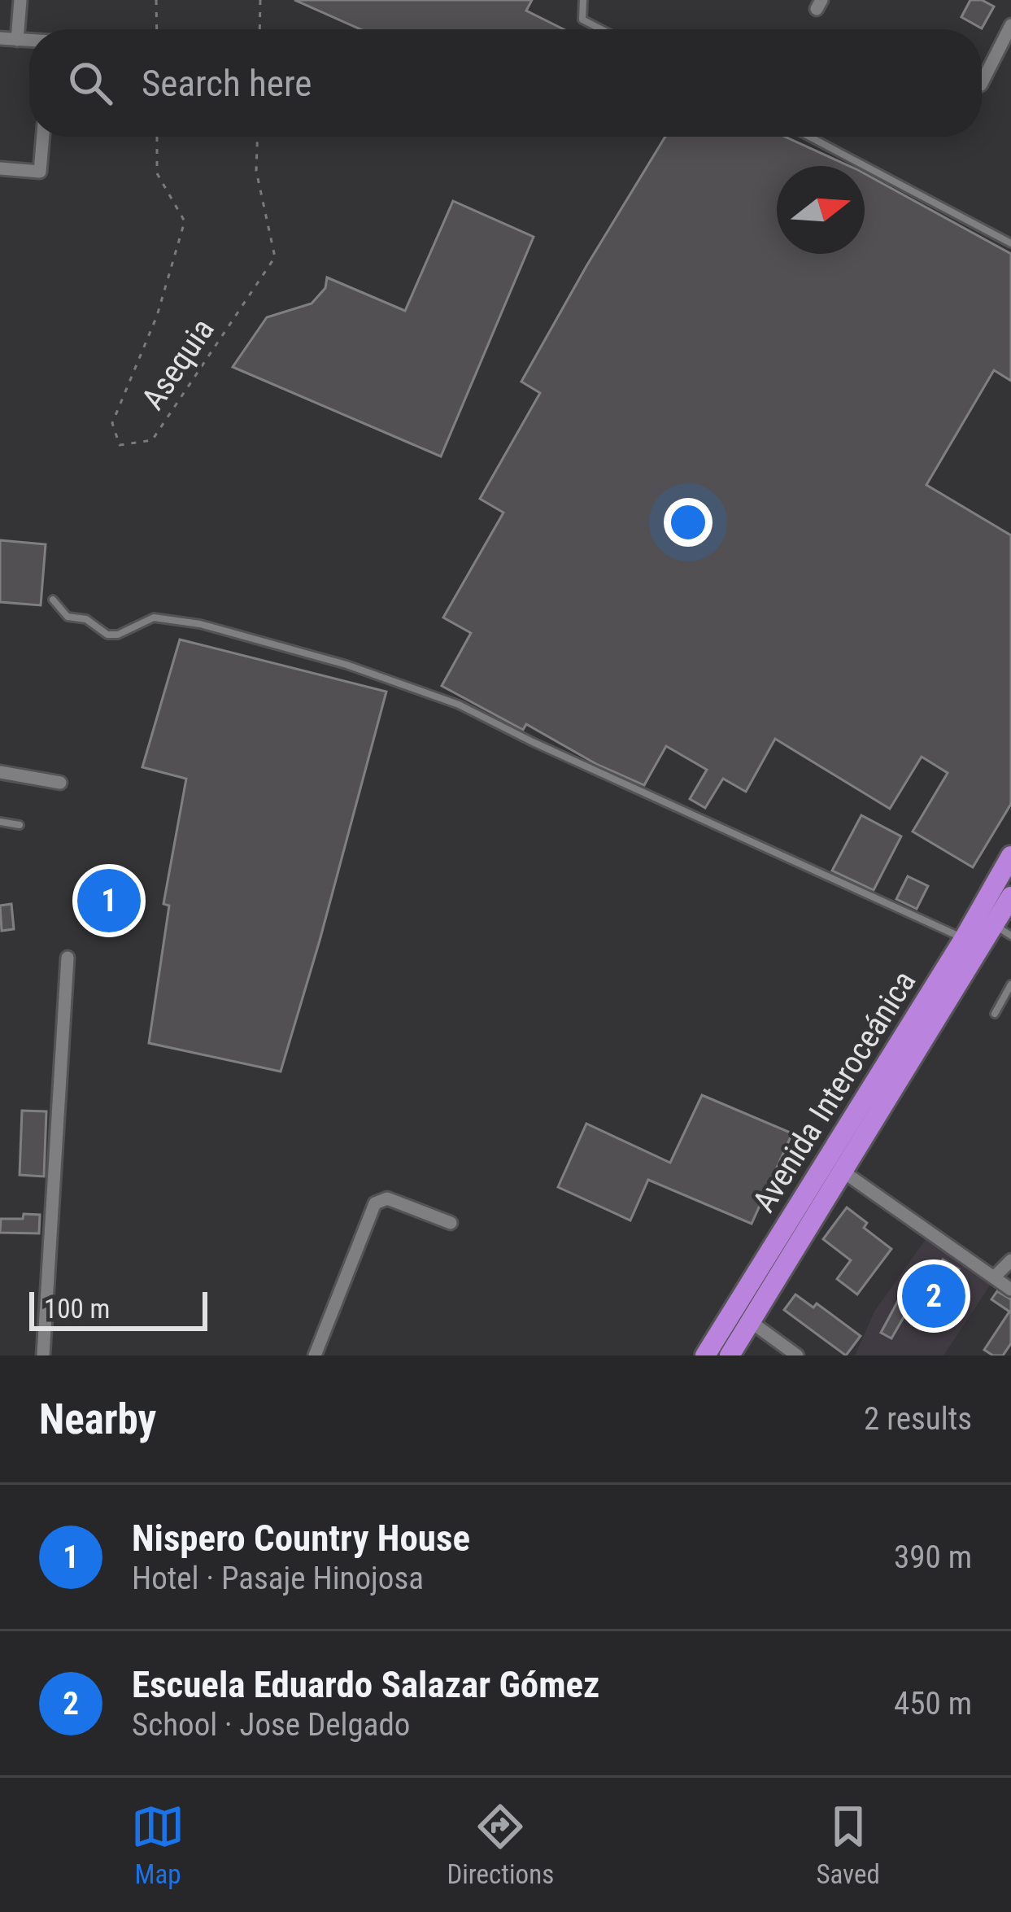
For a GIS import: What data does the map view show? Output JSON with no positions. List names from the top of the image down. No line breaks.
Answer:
{"streets":{"highway":["Avenida Interoceánica"],"path":["Asequia"]},"scale_bar":"100 m","north":"right","page":{"search":"Search here","pins":["1","2"],"scale":"100 m","heading":["Nearby","2 results"],"list":[{"mark":"1","name":"Nispero Country House","note":"Hotel · Pasaje Hinojosa","value":"390 m"},{"mark":"2","name":"Escuela Eduardo Salazar Gómez","note":"School · Jose Delgado","value":"450 m"}],"nav":["Map","Directions","Saved"]}}
